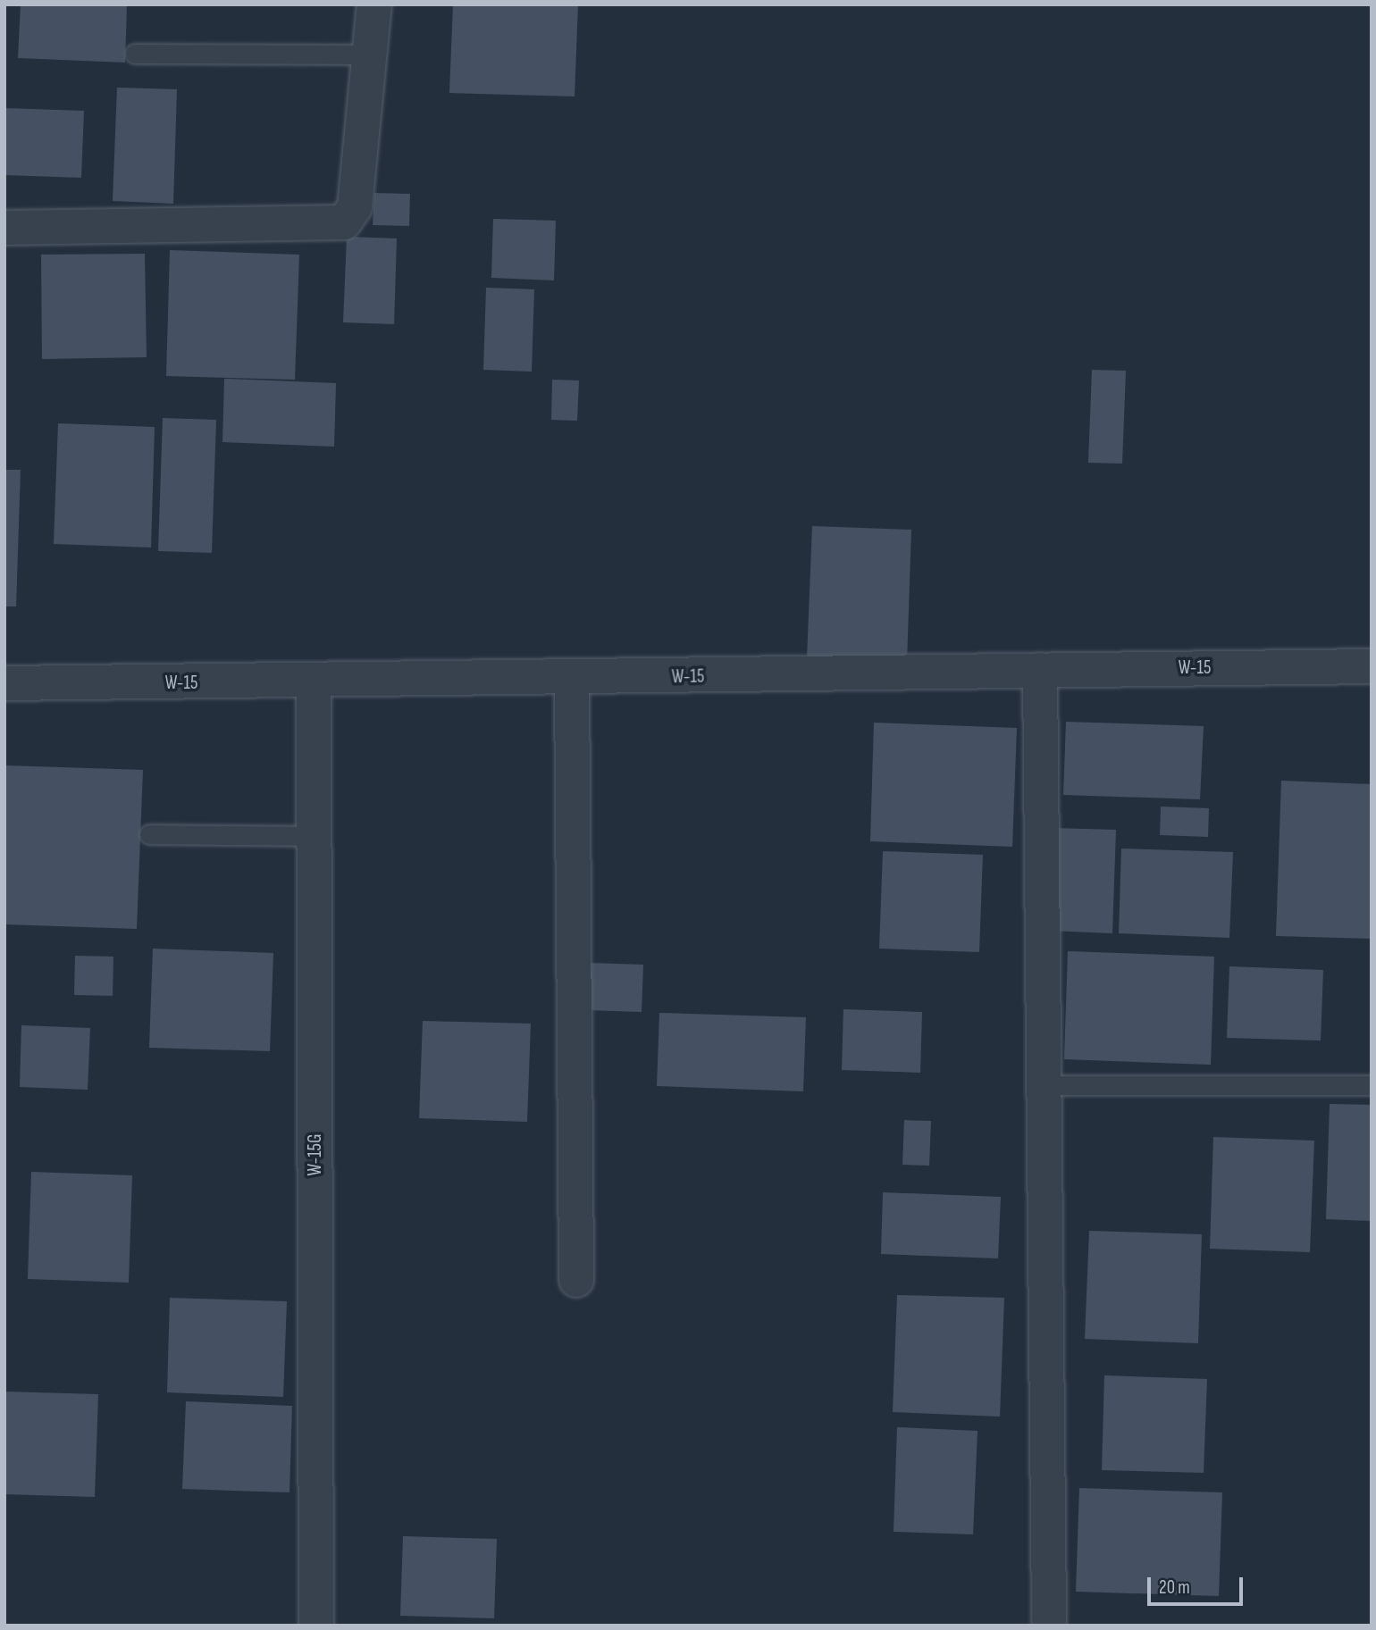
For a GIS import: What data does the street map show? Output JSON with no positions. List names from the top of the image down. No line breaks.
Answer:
{"streets":{"street":["W-15","W-15G"]},"crossings":[["W-15","W-15G"]],"scale_bar":"20 m"}
